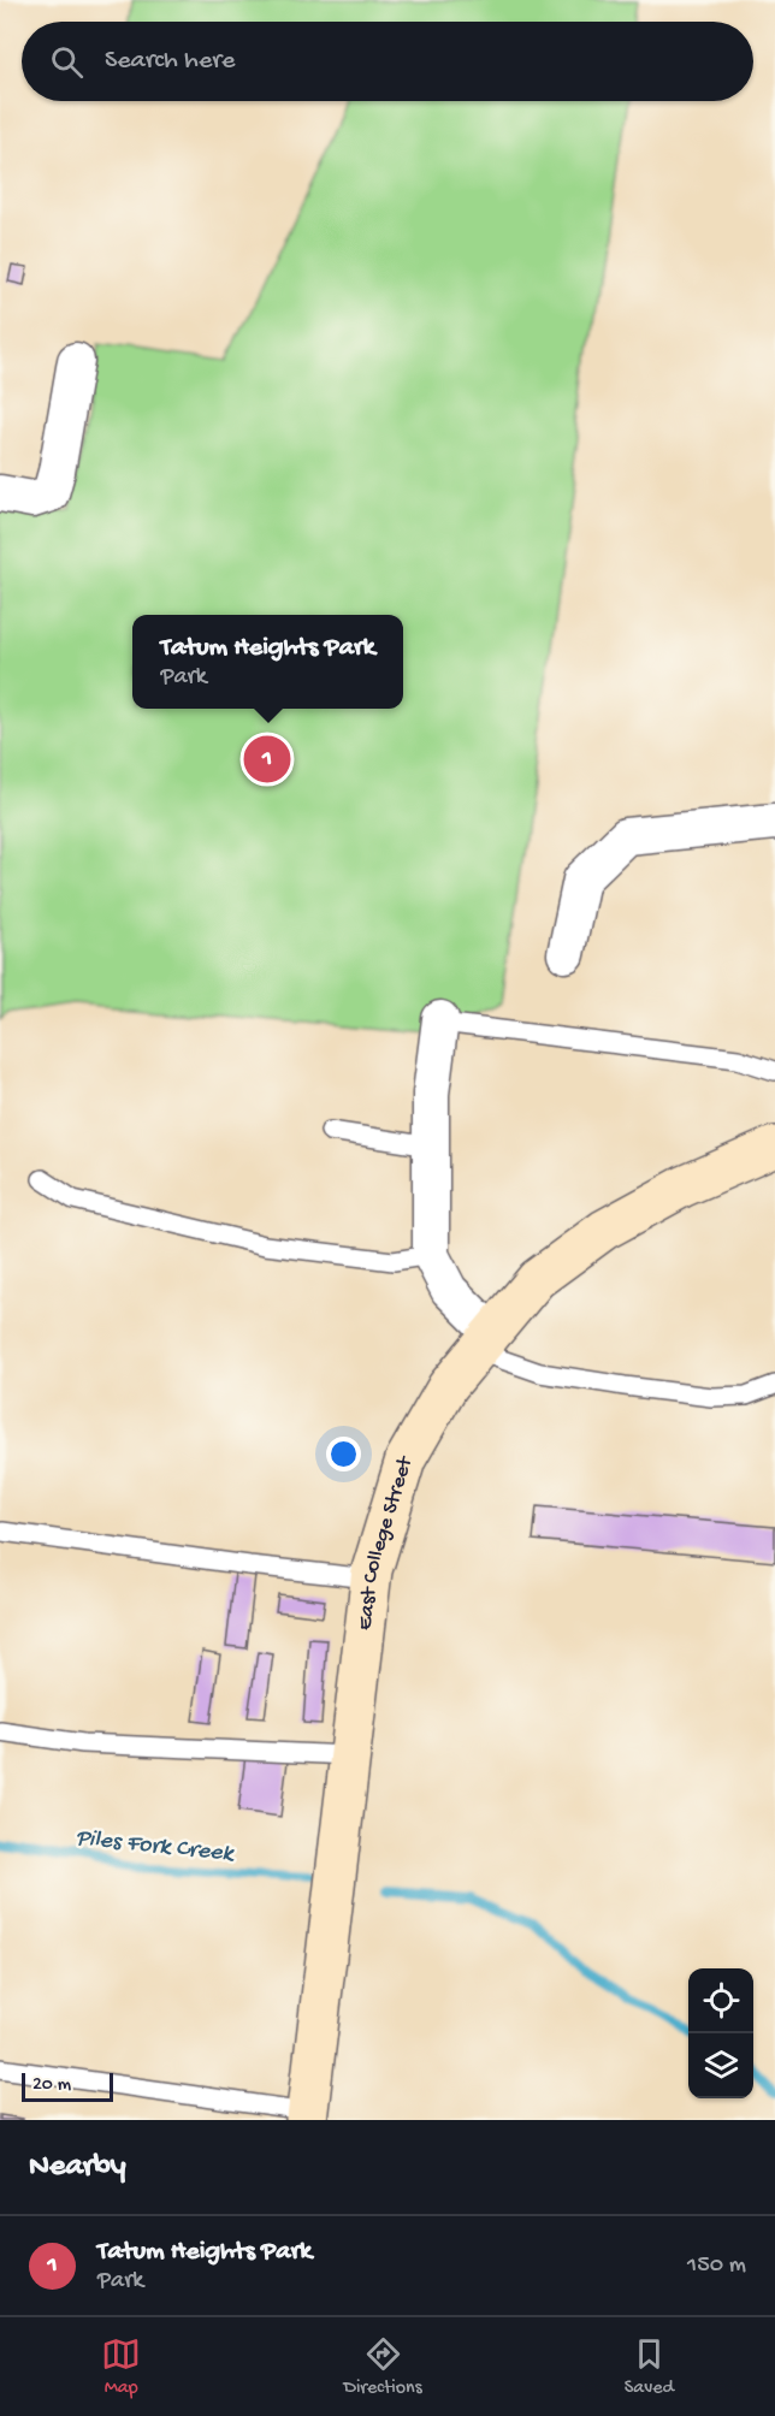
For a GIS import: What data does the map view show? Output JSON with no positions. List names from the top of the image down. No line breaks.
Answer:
{"streets":{"street":["East College Street"]},"water":["Piles Fork Creek"],"scale_bar":"20 m","page":{"search":"Search here","popup":["Tatum Heights Park","Park"],"pins":"1","scale":"20 m","heading":"Nearby","list":[{"mark":"1","name":"Tatum Heights Park","note":"Park","value":"150 m"}],"nav":["Map","Directions","Saved"]}}
